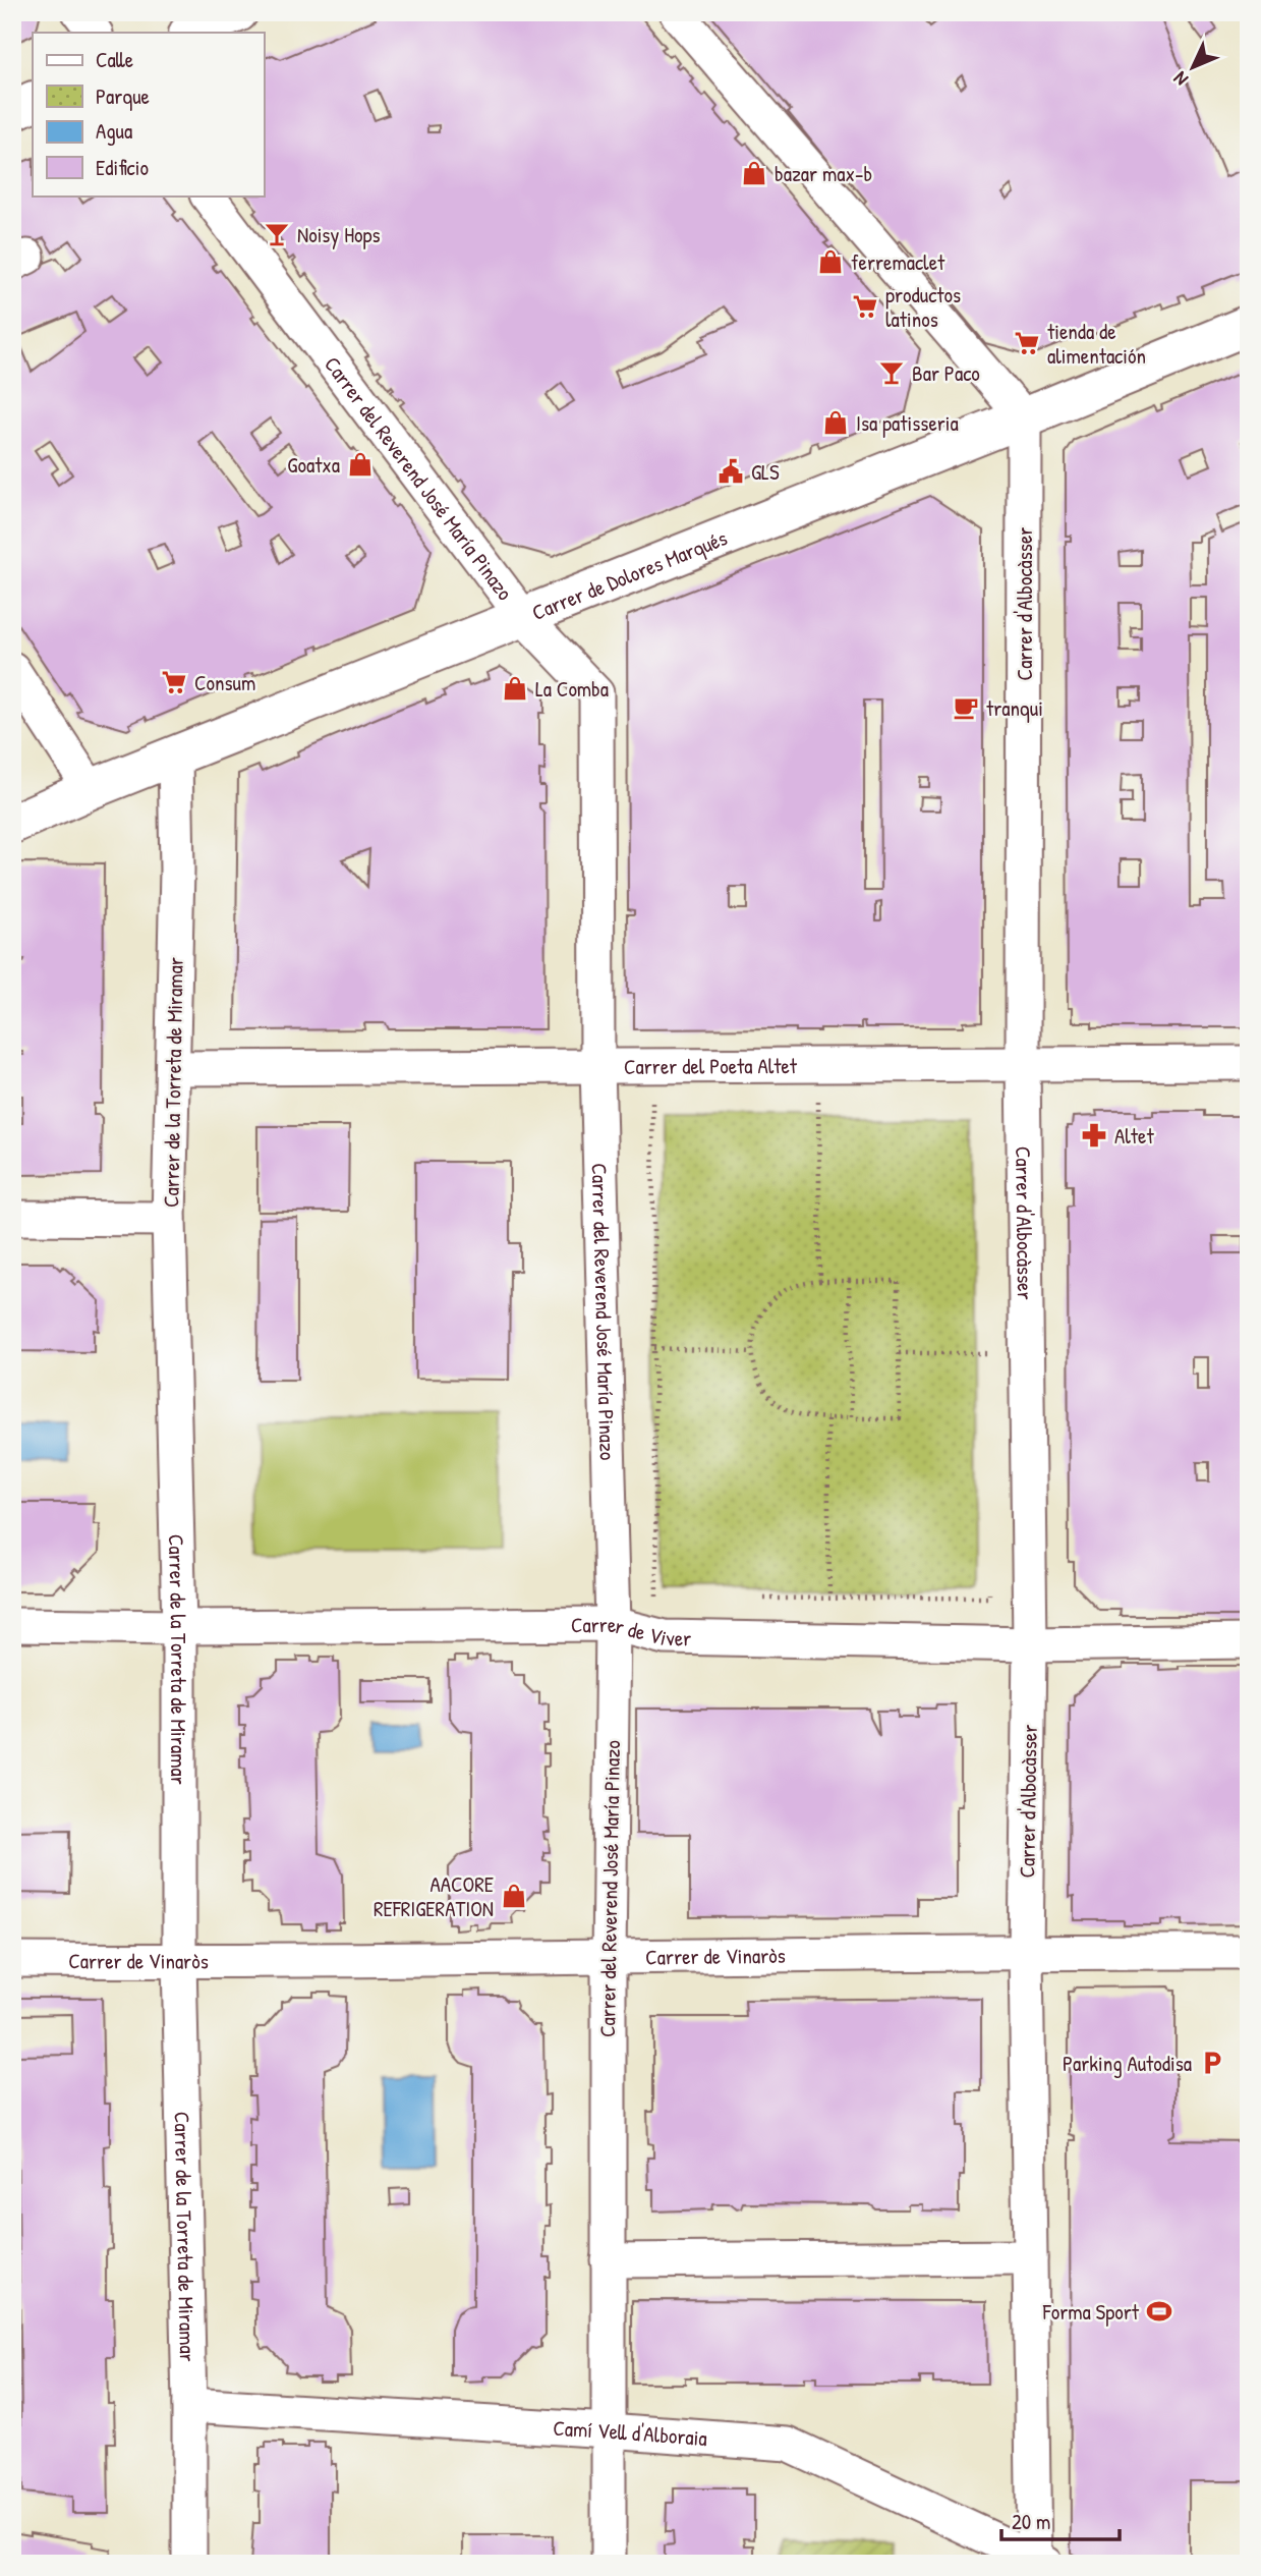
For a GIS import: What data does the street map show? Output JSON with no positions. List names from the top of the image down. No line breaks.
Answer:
{"streets":{"street":["Carrer del Reverend José María Pinazo","Carrer de Dolores Marqués","Carrer d'Albocàsser","Carrer del Poeta Altet","Carrer de la Torreta de Miramar","Carrer de Viver","Carrer de Vinaròs","Camí Vell d'Alboraia"]},"crossings":[["Carrer del Reverend José María Pinazo","Carrer de Dolores Marqués"],["Carrer del Reverend José María Pinazo","Carrer del Poeta Altet"],["Carrer del Reverend José María Pinazo","Carrer de Viver"],["Carrer del Reverend José María Pinazo","Carrer de Vinaròs"],["Carrer del Reverend José María Pinazo","Camí Vell d'Alboraia"],["Carrer de Dolores Marqués","Carrer d'Albocàsser"],["Carrer de Dolores Marqués","Carrer de la Torreta de Miramar"],["Carrer d'Albocàsser","Carrer del Poeta Altet"],["Carrer d'Albocàsser","Carrer de Viver"],["Carrer d'Albocàsser","Carrer de Vinaròs"],["Carrer d'Albocàsser","Camí Vell d'Alboraia"],["Carrer del Poeta Altet","Carrer de la Torreta de Miramar"],["Carrer de la Torreta de Miramar","Carrer de Viver"],["Carrer de la Torreta de Miramar","Carrer de Vinaròs"],["Carrer de la Torreta de Miramar","Camí Vell d'Alboraia"]],"places":{"shop":["bazar max-b","ferremaclet","Isa patisseria","Goatxa","La Comba","AACORE REFRIGERATION"],"bar":["Noisy Hops","Bar Paco"],"supermarket":["productos latinos","tienda de alimentación","Consum"],"public building":["GLS"],"cafe":["tranqui"],"pharmacy":["Altet"],"parking":["Parking Autodisa"],"sports":["Forma Sport"]},"legend":["Calle","Parque","Agua","Edificio"],"scale_bar":"20 m","north":"bottom left"}
